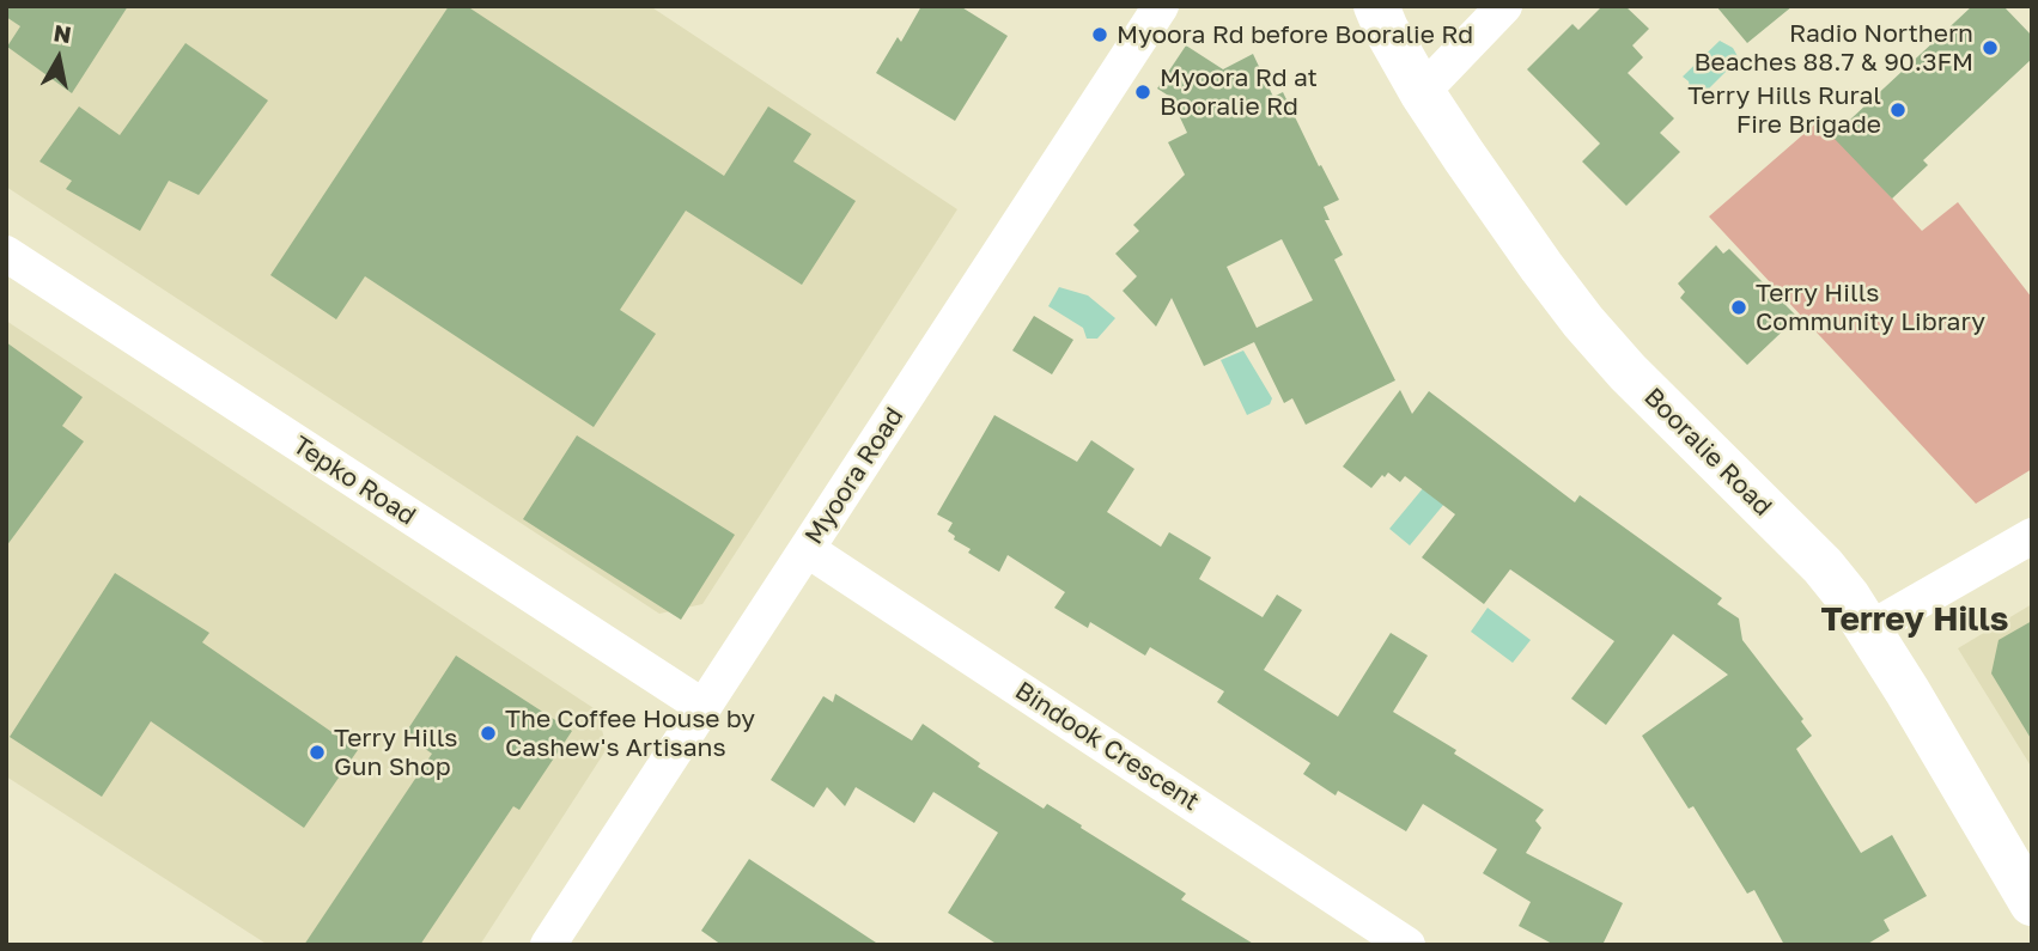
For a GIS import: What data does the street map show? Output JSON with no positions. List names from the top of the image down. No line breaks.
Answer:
{"streets":{"street":["Booralie Road","Myoora Road","Tepko Road","Bindook Crescent"]},"crossings":[["Myoora Road","Tepko Road"],["Myoora Road","Bindook Crescent"]],"districts":["Terrey Hills"],"places":["Myoora Rd before Booralie Rd","Radio Northern Beaches 88.7 & 90.3FM","Myoora Rd at Booralie Rd","Terry Hills Rural Fire Brigade","Terry Hills Community Library","The Coffee House by Cashew's Artisans","Terry Hills Gun Shop"],"north":"top"}
